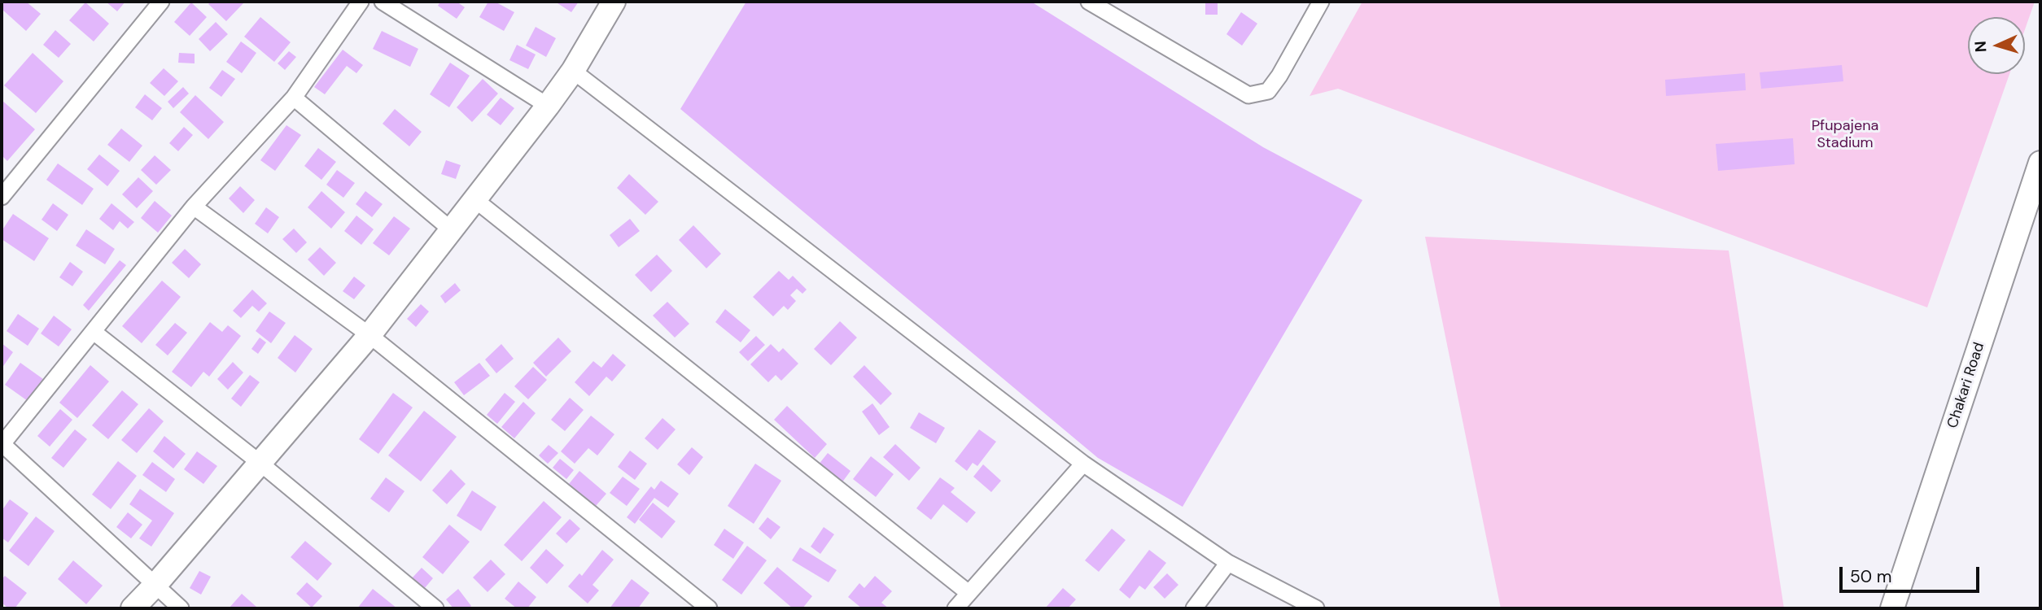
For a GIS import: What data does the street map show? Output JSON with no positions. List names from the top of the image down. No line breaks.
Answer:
{"streets":{"street":["Chakari Road"]},"parks":["Pfupajena Stadium"],"scale_bar":"50 m","north":"left"}
